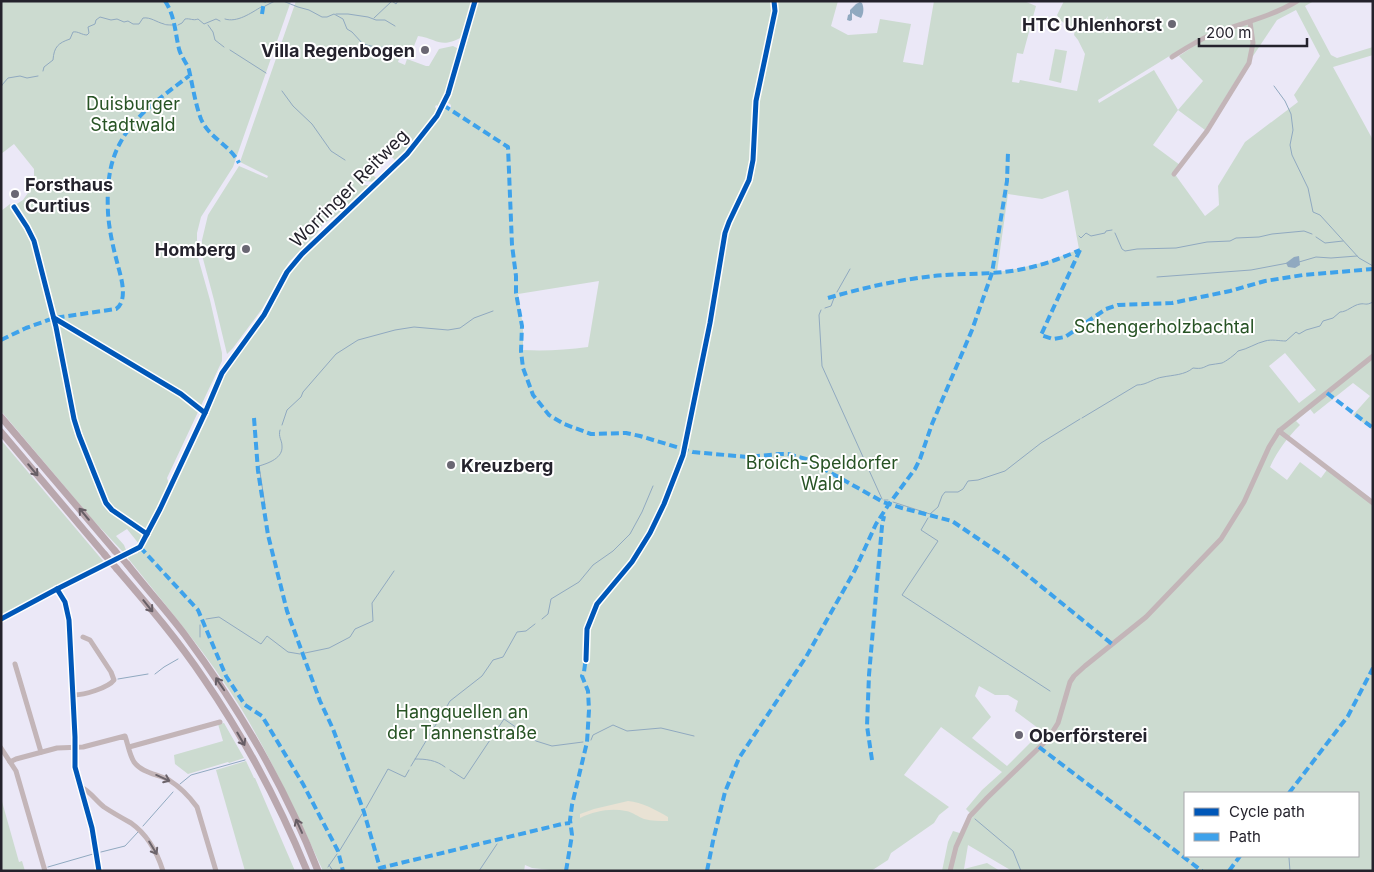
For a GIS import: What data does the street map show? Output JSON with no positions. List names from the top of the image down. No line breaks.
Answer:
{"streets":{"street":["Worringer Reitweg"]},"parks":["Duisburger Stadtwald","Schengerholzbachtal","Broich-Speldorfer Wald","Hangquellen an der Tannenstraße"],"places":["HTC Uhlenhorst","Villa Regenbogen","Forsthaus Curtius","Homberg","Kreuzberg","Oberförsterei"],"legend":["Cycle path","Path"],"scale_bar":"200 m"}
